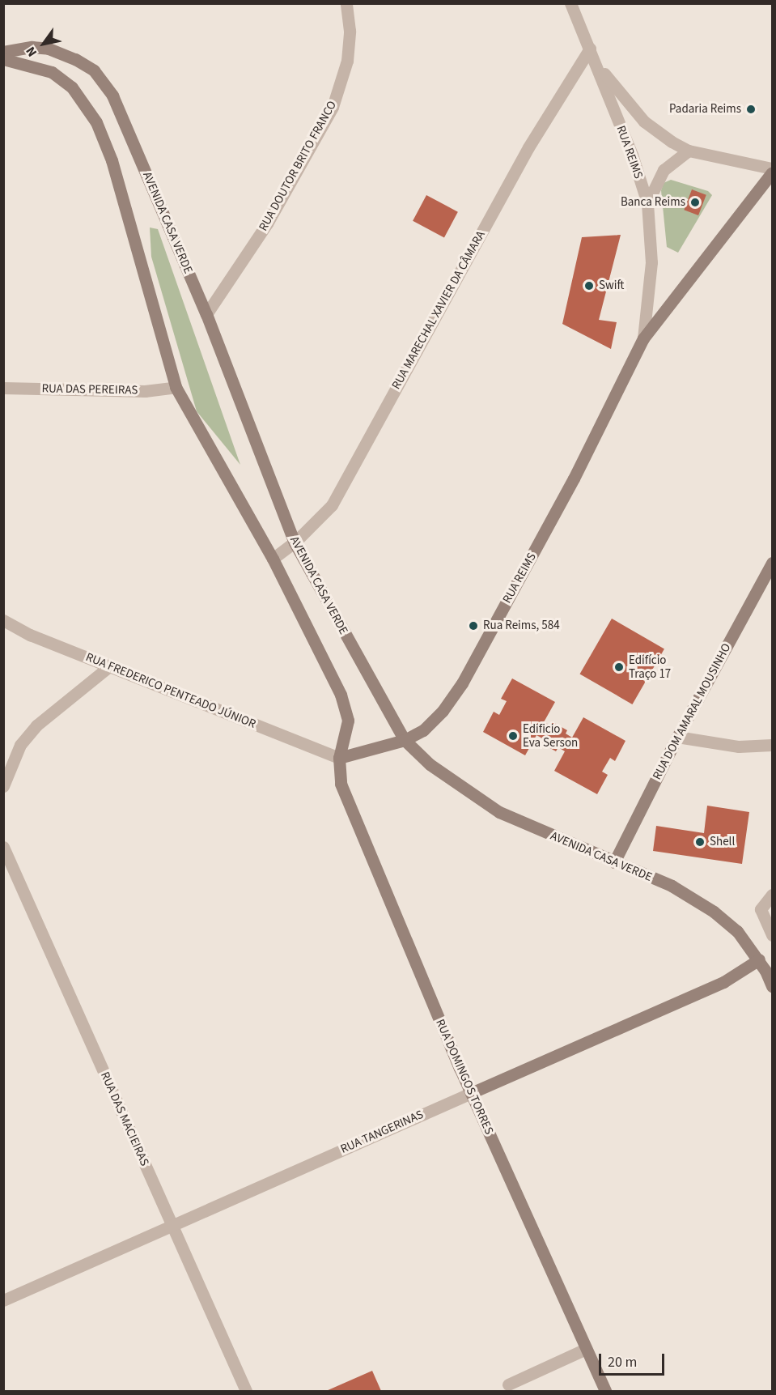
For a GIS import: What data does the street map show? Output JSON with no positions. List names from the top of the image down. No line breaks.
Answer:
{"streets":{"main road":["RUA REIMS","AVENIDA CASA VERDE","RUA DOM AMARAL MOUSINHO","RUA DOMINGOS TORRES","RUA TANGERINAS"],"street":["RUA DOUTOR BRITO FRANCO","RUA MARECHAL XAVIER DA CÂMARA","RUA DAS PEREIRAS","RUA FREDERICO PENTEADO JÚNIOR","RUA DAS MACIEIRAS"]},"crossings":[["RUA REIMS","AVENIDA CASA VERDE"],["RUA REIMS","RUA MARECHAL XAVIER DA CÂMARA"],["RUA REIMS","RUA FREDERICO PENTEADO JÚNIOR"],["RUA REIMS","RUA DOMINGOS TORRES"],["RUA DOUTOR BRITO FRANCO","AVENIDA CASA VERDE"],["AVENIDA CASA VERDE","RUA MARECHAL XAVIER DA CÂMARA"],["AVENIDA CASA VERDE","RUA DOM AMARAL MOUSINHO"],["AVENIDA CASA VERDE","RUA TANGERINAS"],["RUA FREDERICO PENTEADO JÚNIOR","RUA DOMINGOS TORRES"],["RUA DOMINGOS TORRES","RUA TANGERINAS"],["RUA DAS MACIEIRAS","RUA TANGERINAS"]],"places":["Padaria Reims","Banca Reims","Swift","Rua Reims, 584","Edifício Traço 17","Edificio Eva Serson","Shell"],"scale_bar":"20 m","north":"bottom left"}
